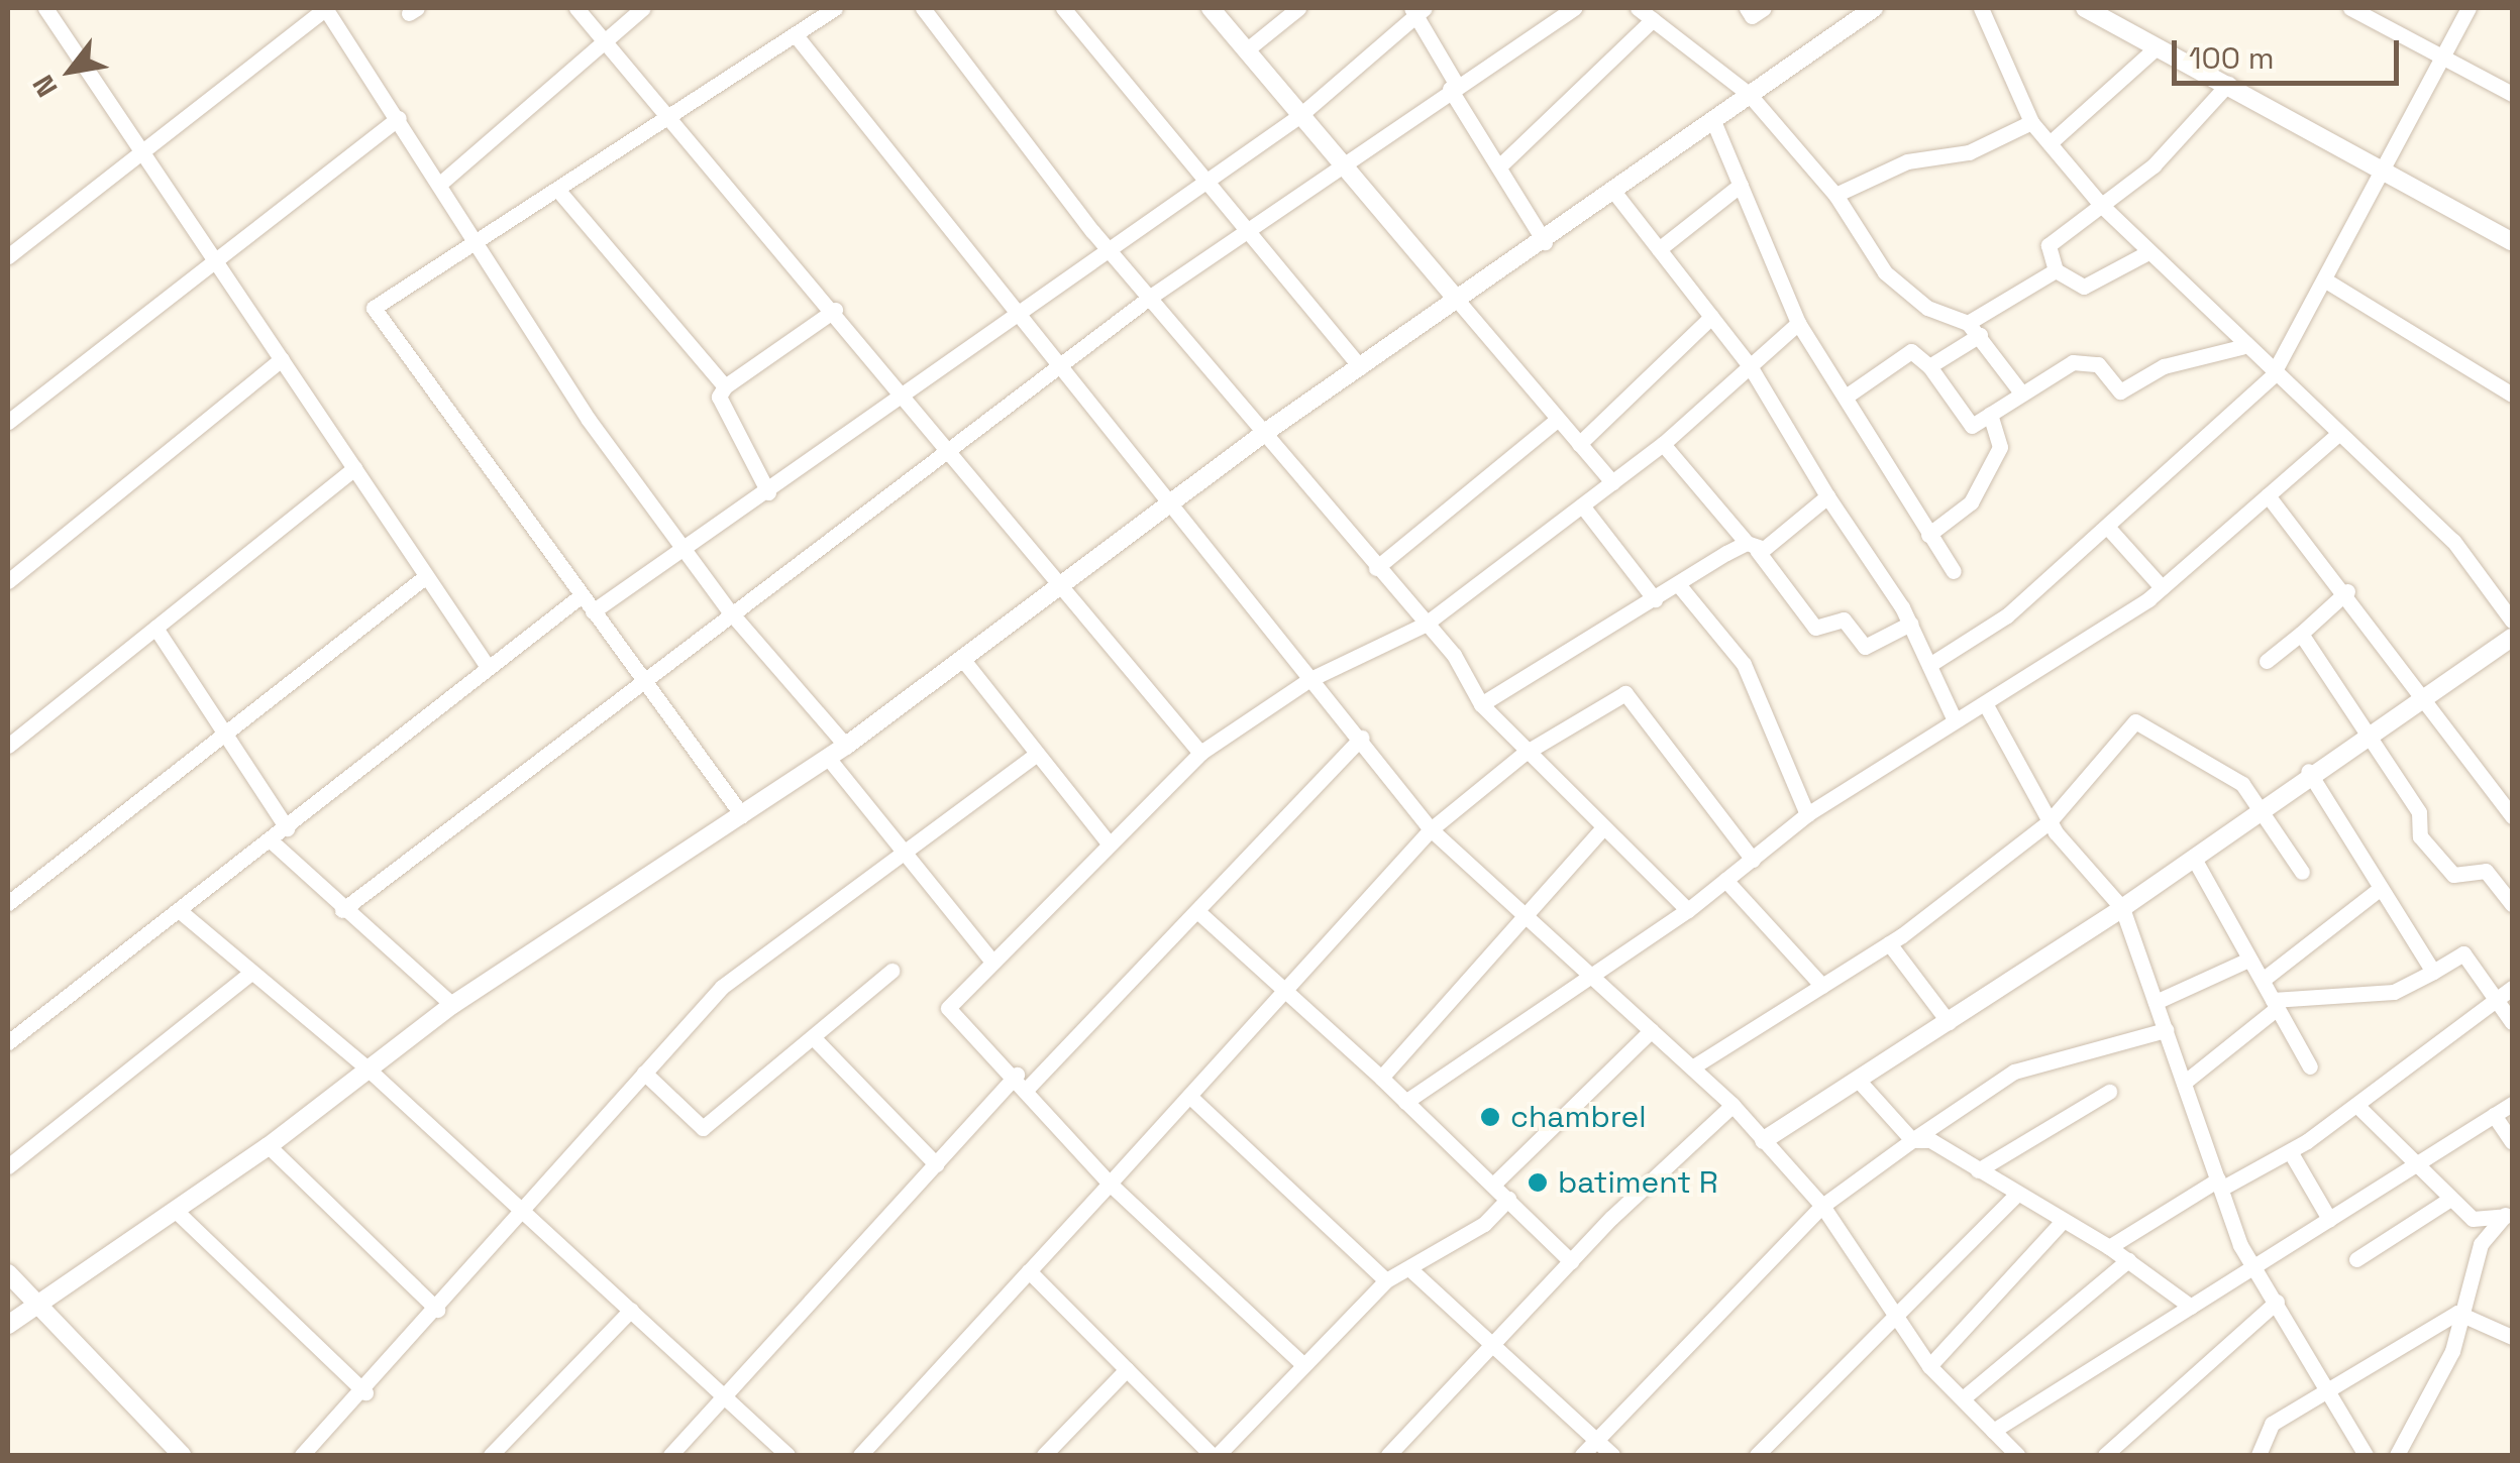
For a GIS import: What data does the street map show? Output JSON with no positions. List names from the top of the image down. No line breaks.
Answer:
{"places":["chambrel","batiment R"],"scale_bar":"100 m","north":"bottom left"}
